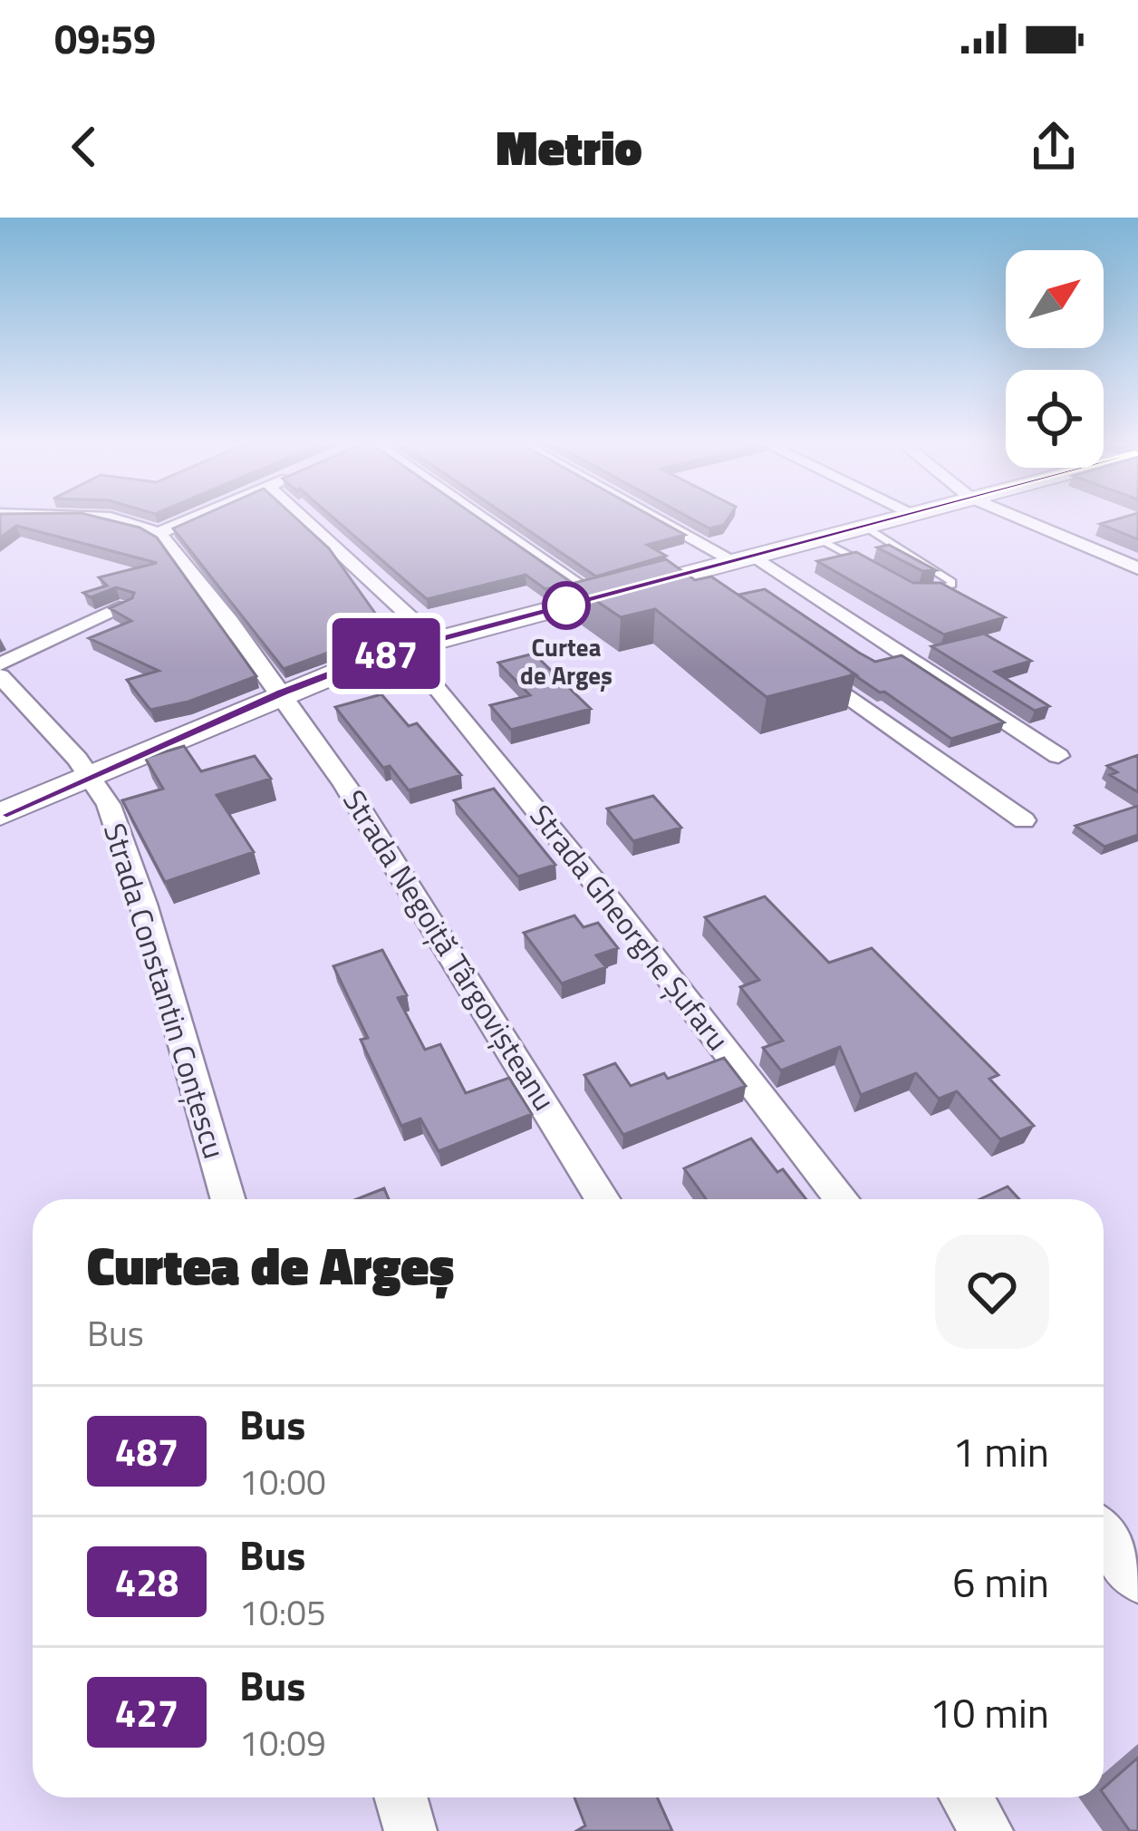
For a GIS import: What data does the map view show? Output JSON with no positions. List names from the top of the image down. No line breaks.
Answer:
{"streets":{"street":["Strada Gheorghe Șufaru","Strada Negoiță Târgovișteanu","Strada Constantin Conțescu"]},"places":["Curtea de Argeș"],"lines":["bus line 487"],"north":"top right","page":{"status":"09:59","header":"Metrio","on_map":"487","heading":["Curtea de Argeș","Bus"],"list":[{"mark":"487","name":"Bus","note":"10:00","value":"1 min"},{"mark":"428","name":"Bus","note":"10:05","value":"6 min"},{"mark":"427","name":"Bus","note":"10:09","value":"10 min"}]}}
